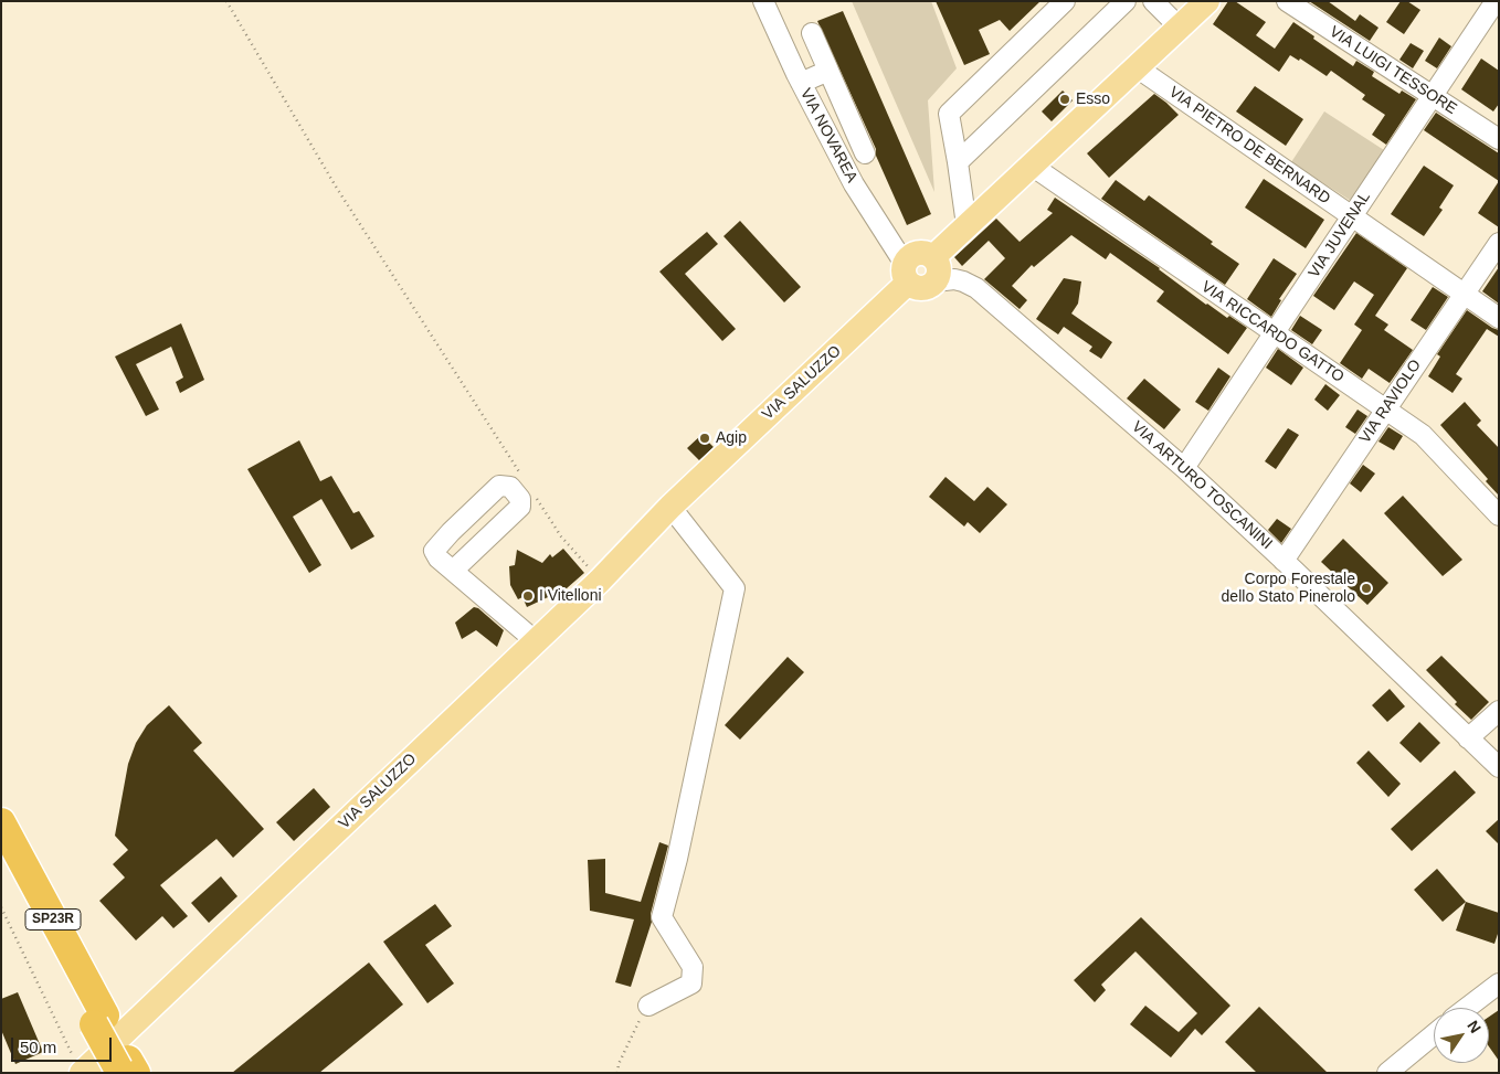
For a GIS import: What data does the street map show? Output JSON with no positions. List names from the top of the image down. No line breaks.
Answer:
{"streets":{"highway":["SP23R"],"main road":["VIA SALUZZO"],"street":["VIA LUIGI TESSORE","VIA NOVAREA","VIA PIETRO DE BERNARD","VIA JUVENAL","VIA RICCARDO GATTO","VIA RAVIOLO","VIA ARTURO TOSCANINI"]},"crossings":[["VIA LUIGI TESSORE","VIA JUVENAL"],["VIA NOVAREA","VIA SALUZZO"],["VIA PIETRO DE BERNARD","VIA JUVENAL"],["VIA PIETRO DE BERNARD","VIA RAVIOLO"],["VIA JUVENAL","VIA RICCARDO GATTO"],["VIA JUVENAL","VIA ARTURO TOSCANINI"],["VIA RICCARDO GATTO","VIA RAVIOLO"],["VIA RAVIOLO","VIA ARTURO TOSCANINI"]],"places":["Esso","Agip","Corpo Forestale dello Stato Pinerolo","I Vitelloni"],"scale_bar":"50 m","north":"top right"}
